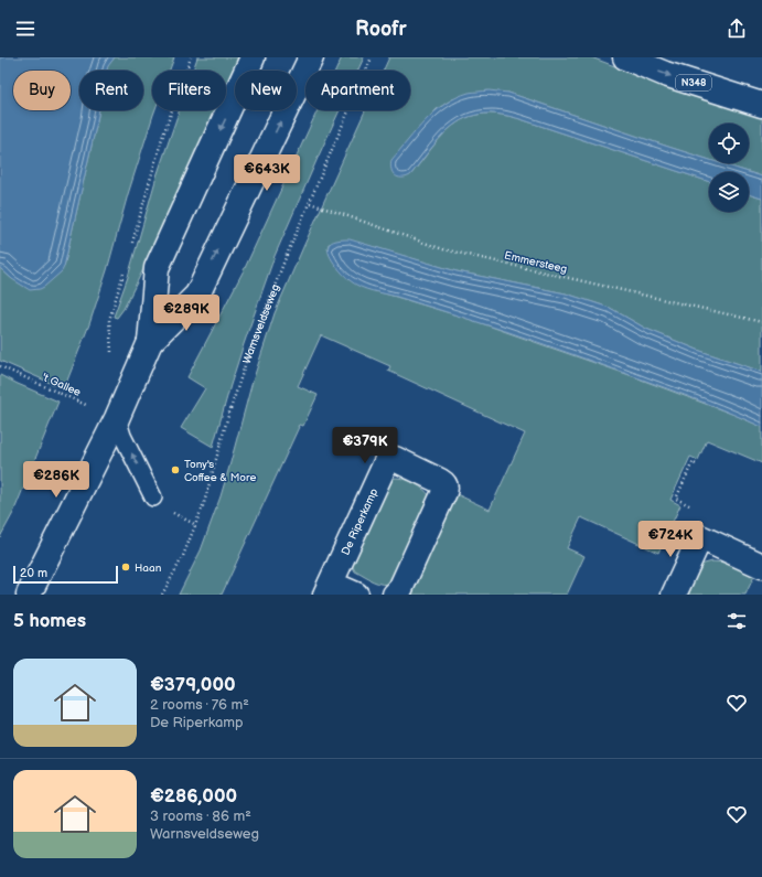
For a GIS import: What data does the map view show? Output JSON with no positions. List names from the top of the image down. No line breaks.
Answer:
{"streets":{"street":["N348","De Riperkamp"],"path":["Emmersteeg","Warnsveldseweg","'t Gallee"]},"crossings":[["Emmersteeg","Warnsveldseweg"]],"places":["Tony's Coffee & More","Haan"],"scale_bar":"20 m","page":{"header":"Roofr","chip":["Buy","Rent","Filters","New","Apartment"],"price":["€643K","€289K","€379K","€286K","€724K"],"scale":"20 m","heading":"5 homes","list":[{"name":"€379,000","note":"2 rooms · 76 m² · De Riperkamp"},{"name":"€286,000","note":"3 rooms · 86 m² · Warnsveldseweg"}]}}
